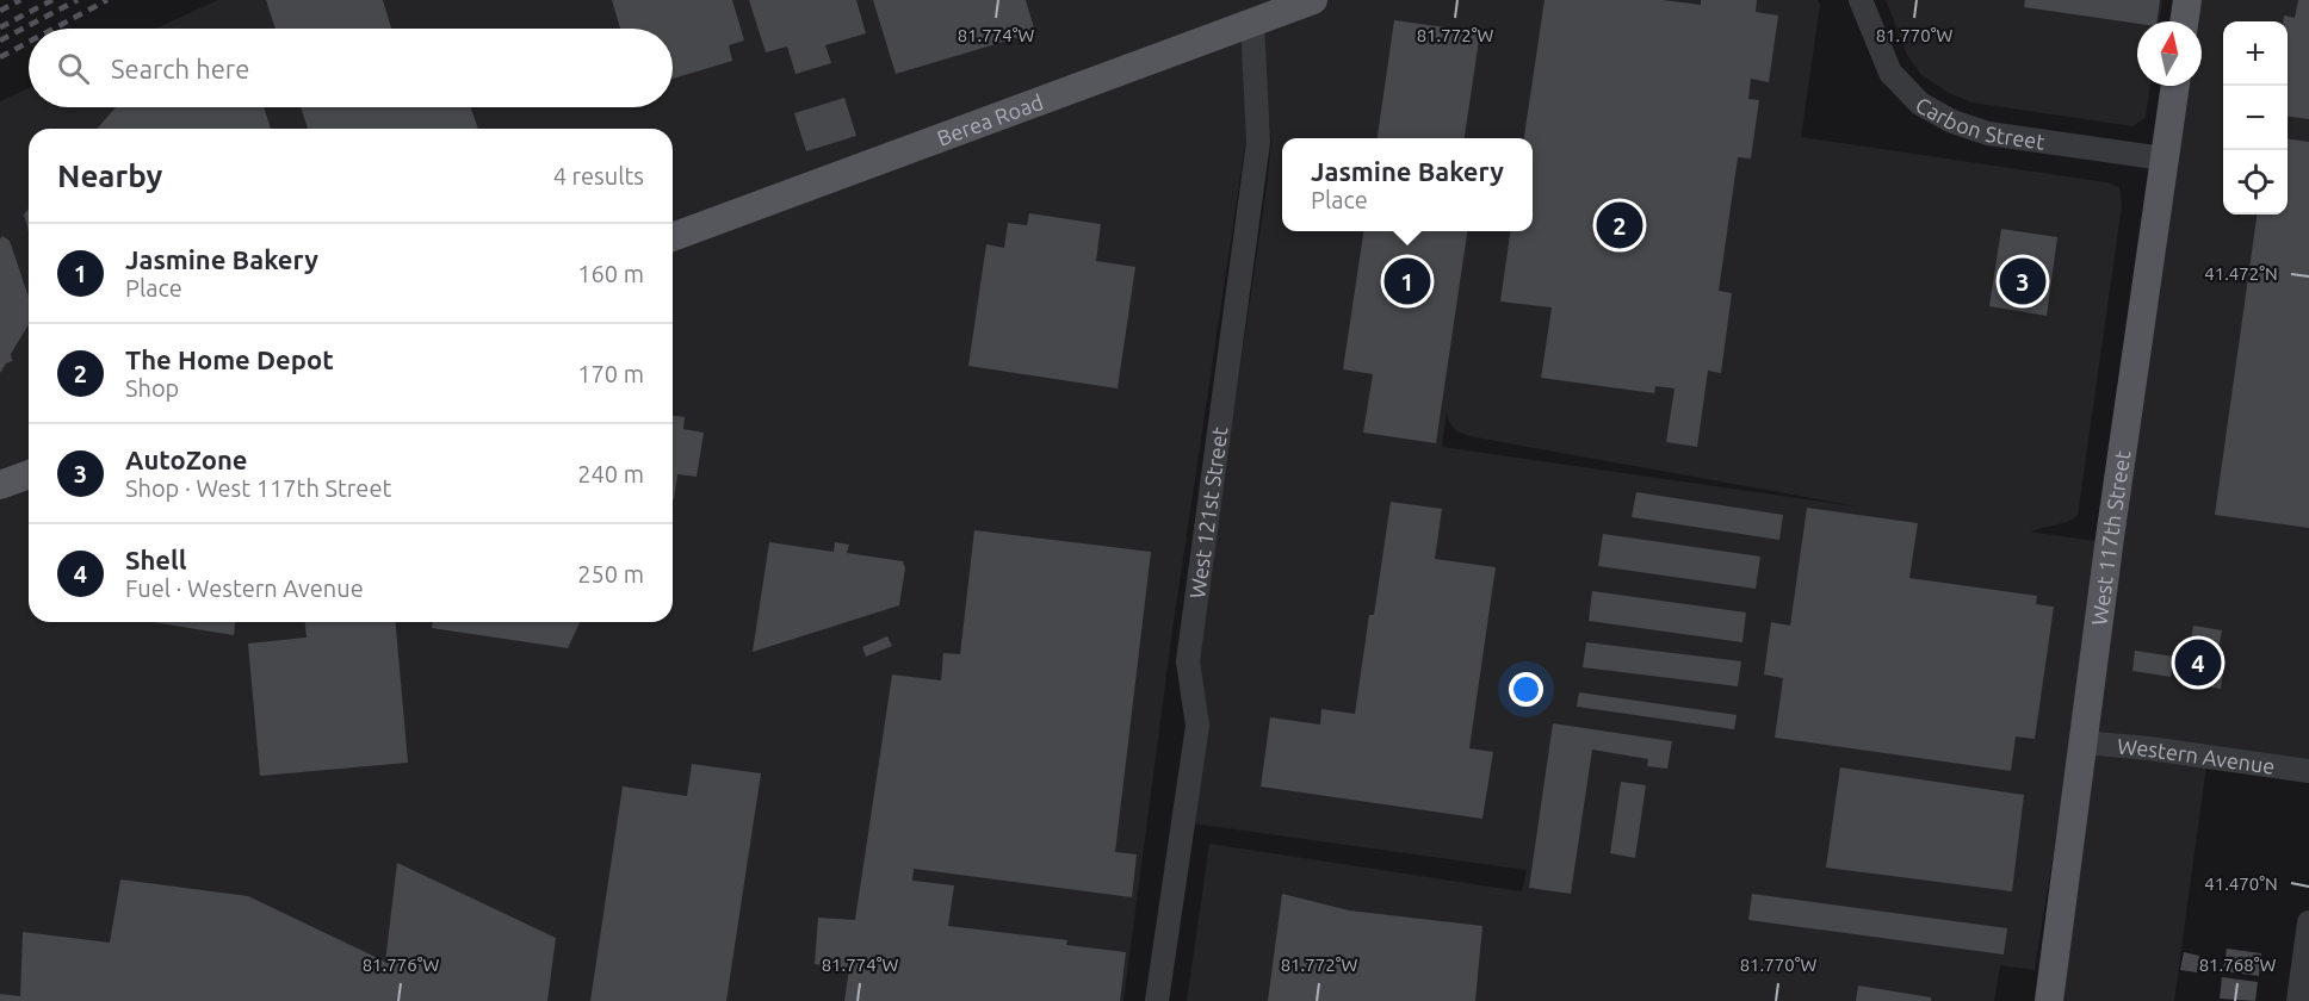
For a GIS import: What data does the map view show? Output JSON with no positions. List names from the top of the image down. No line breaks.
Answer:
{"streets":{"main road":["Berea Road","West 117th Street"],"street":["Carbon Street","West 121st Street","Western Avenue"]},"crossings":[["Berea Road","West 121st Street"],["Carbon Street","West 117th Street"],["West 117th Street","Western Avenue"]],"north":"top","page":{"map_buttons":["+","−"],"search":"Search here","heading":["Nearby","4 results"],"popup":["Jasmine Bakery","Place"],"pins":["2","1","3","4"],"list":[{"mark":"1","name":"Jasmine Bakery","note":"Place","value":"160 m"},{"mark":"2","name":"The Home Depot","note":"Shop","value":"170 m"},{"mark":"3","name":"AutoZone","note":"Shop · West 117th Street","value":"240 m"},{"mark":"4","name":"Shell","note":"Fuel · Western Avenue","value":"250 m"}]},"coordinates":["81.774°W","81.772°W","81.770°W","41.472°N","41.470°N","81.776°W","81.768°W"]}
